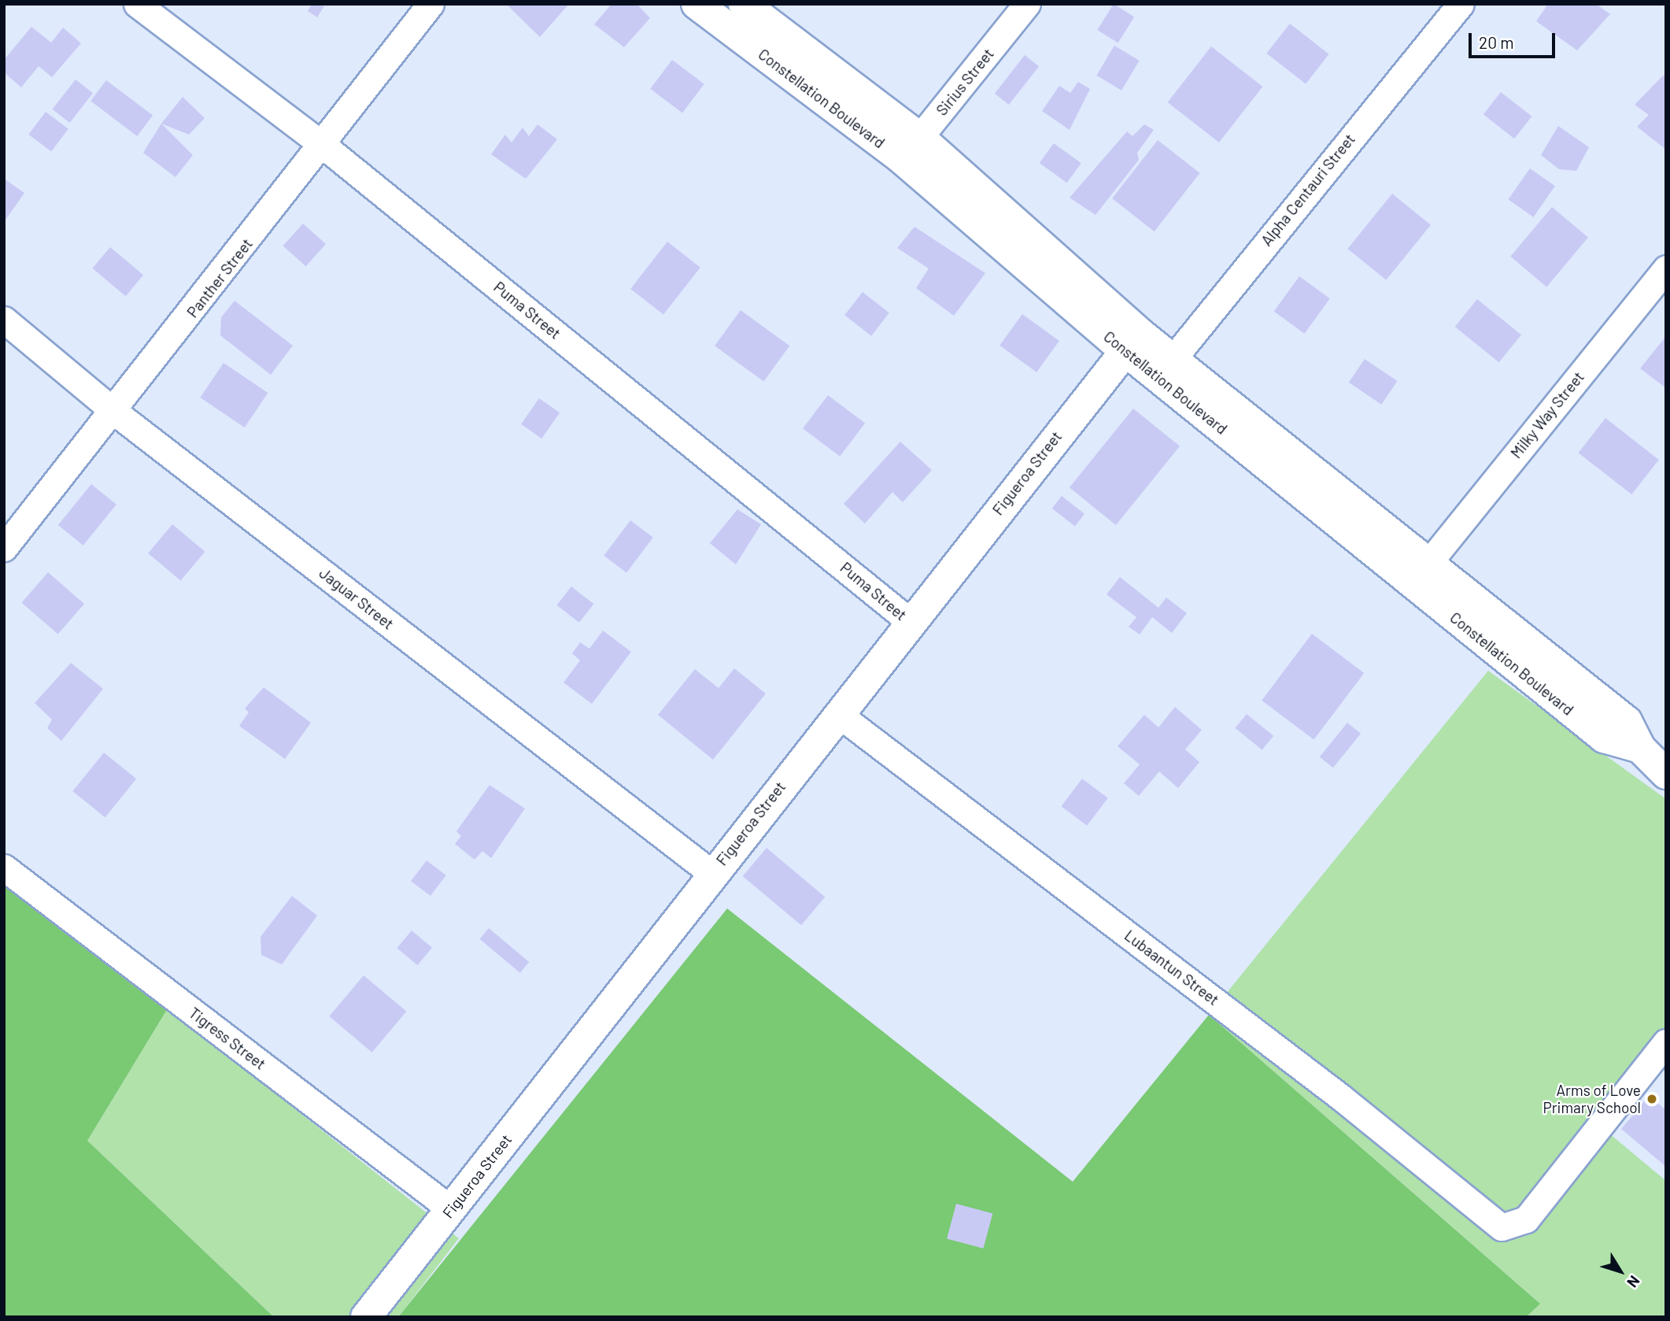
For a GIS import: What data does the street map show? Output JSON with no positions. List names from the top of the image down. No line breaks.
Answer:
{"streets":{"street":["Sirius Street","Constellation Boulevard","Alpha Centauri Street","Panther Street","Puma Street","Milky Way Street","Figueroa Street","Jaguar Street","Lubaantun Street","Tigress Street"]},"crossings":[["Sirius Street","Constellation Boulevard"],["Constellation Boulevard","Alpha Centauri Street"],["Constellation Boulevard","Milky Way Street"],["Constellation Boulevard","Figueroa Street"],["Panther Street","Puma Street"],["Panther Street","Jaguar Street"],["Puma Street","Figueroa Street"],["Figueroa Street","Jaguar Street"],["Figueroa Street","Lubaantun Street"],["Figueroa Street","Tigress Street"]],"places":["Arms of Love Primary School"],"scale_bar":"20 m","north":"bottom right"}
